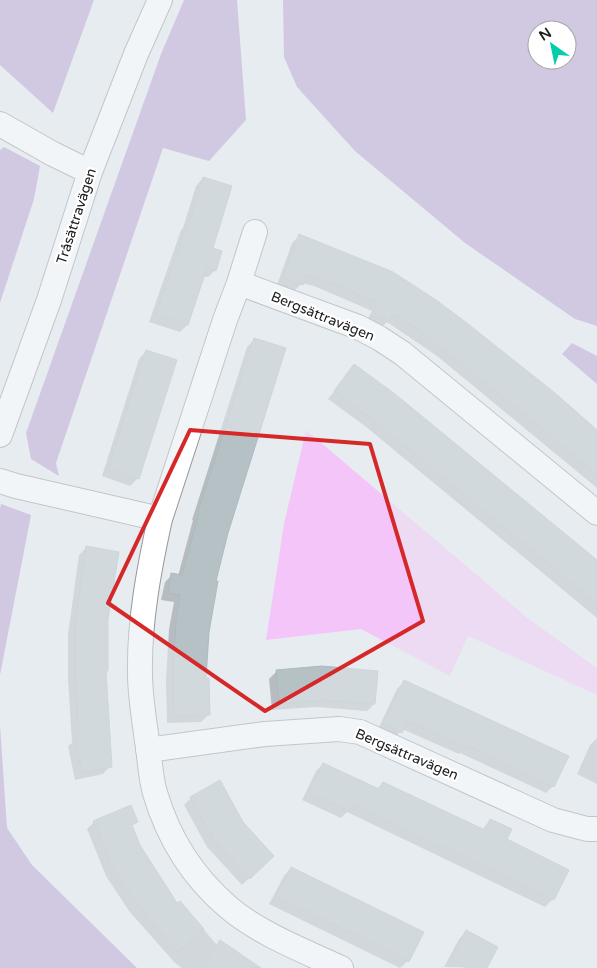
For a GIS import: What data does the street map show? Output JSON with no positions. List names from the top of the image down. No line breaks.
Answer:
{"streets":{"street":["Tråsättravägen","Bergsättravägen"]},"north":"top left"}
